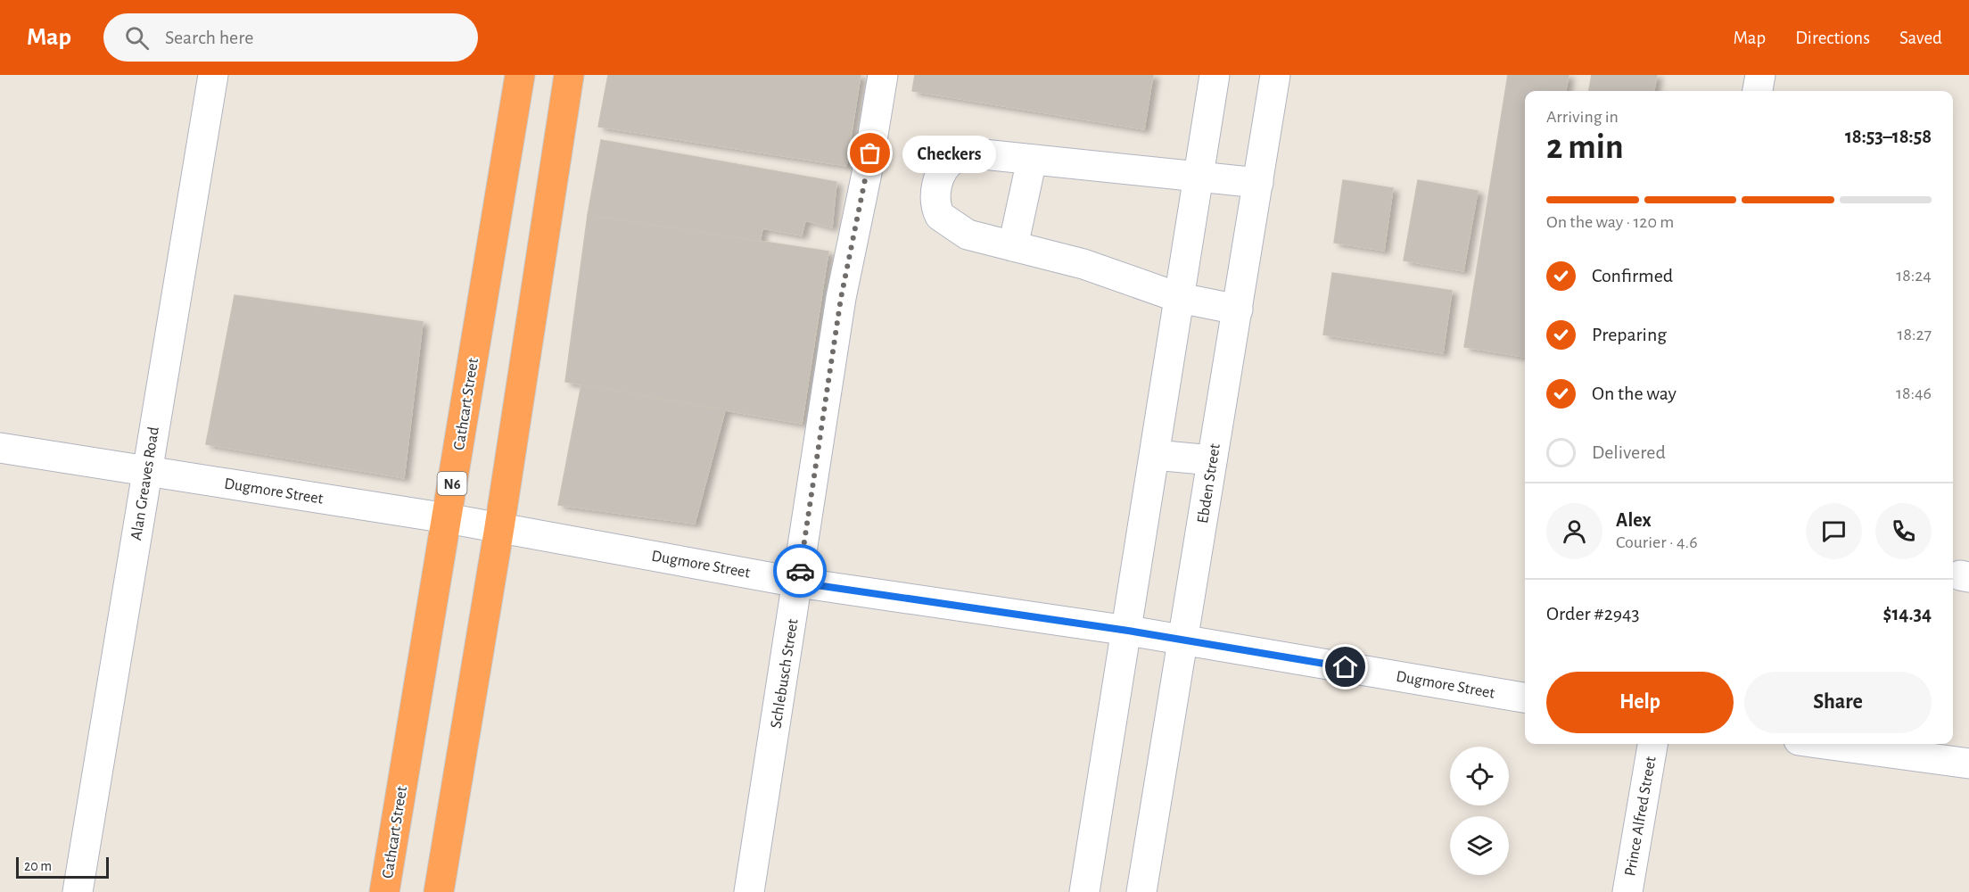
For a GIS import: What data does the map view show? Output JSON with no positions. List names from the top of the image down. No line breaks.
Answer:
{"streets":{"highway":["Cathcart Street","N6"],"street":["Alan Greaves Road","Ebden Street","Dugmore Street","Schlebusch Street","Prince Alfred Street"]},"crossings":[["Cathcart Street","Dugmore Street"],["Alan Greaves Road","Dugmore Street"],["Ebden Street","Dugmore Street"],["Dugmore Street","Schlebusch Street"]],"places":["Checkers"],"scale_bar":"20 m","page":{"header":"Map","search":"Search here","nav":["Map","Directions","Saved"],"heading":["2 min","Arriving in","18:53–18:58"],"panel":["Alex","Courier · 4.6","Order #2943","$14.34"],"bubble":"Checkers","bar":"On the way · 120 m","list":[["Confirmed","18:24"],["Preparing","18:27"],["On the way","18:46"],"Delivered"],"buttons":["Help","Share"],"scale":"20 m"}}
